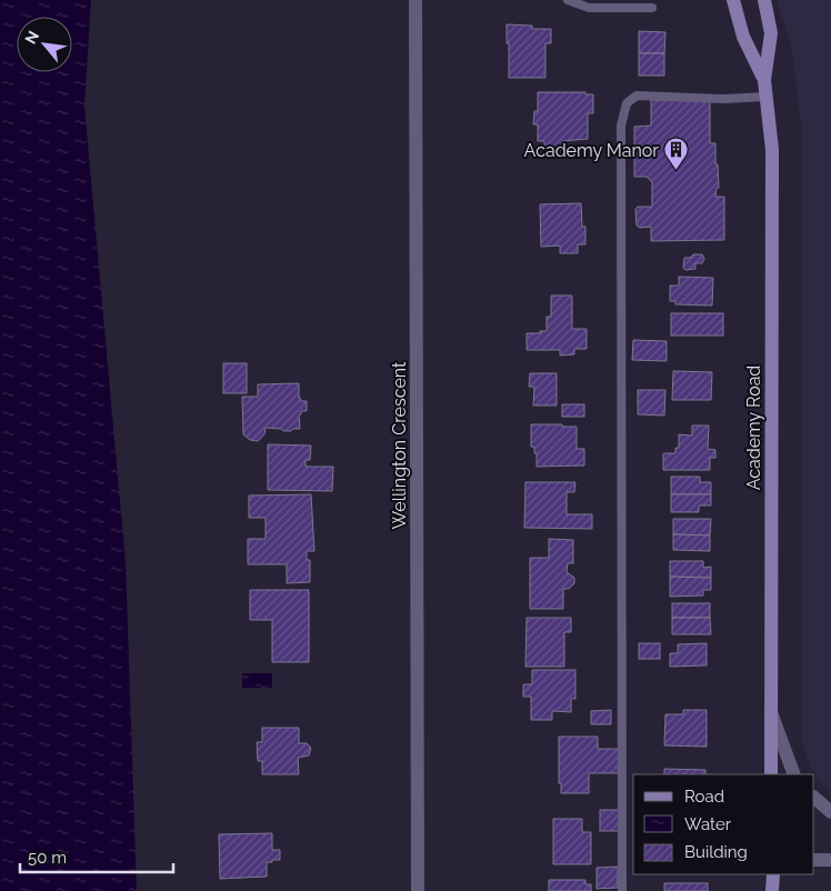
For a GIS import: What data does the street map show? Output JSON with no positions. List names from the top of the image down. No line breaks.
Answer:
{"streets":{"main road":["Academy Road"],"street":["Wellington Crescent"]},"places":{"building":["Academy Manor"]},"legend":["Road","Water","Building"],"scale_bar":"50 m","north":"top left"}
